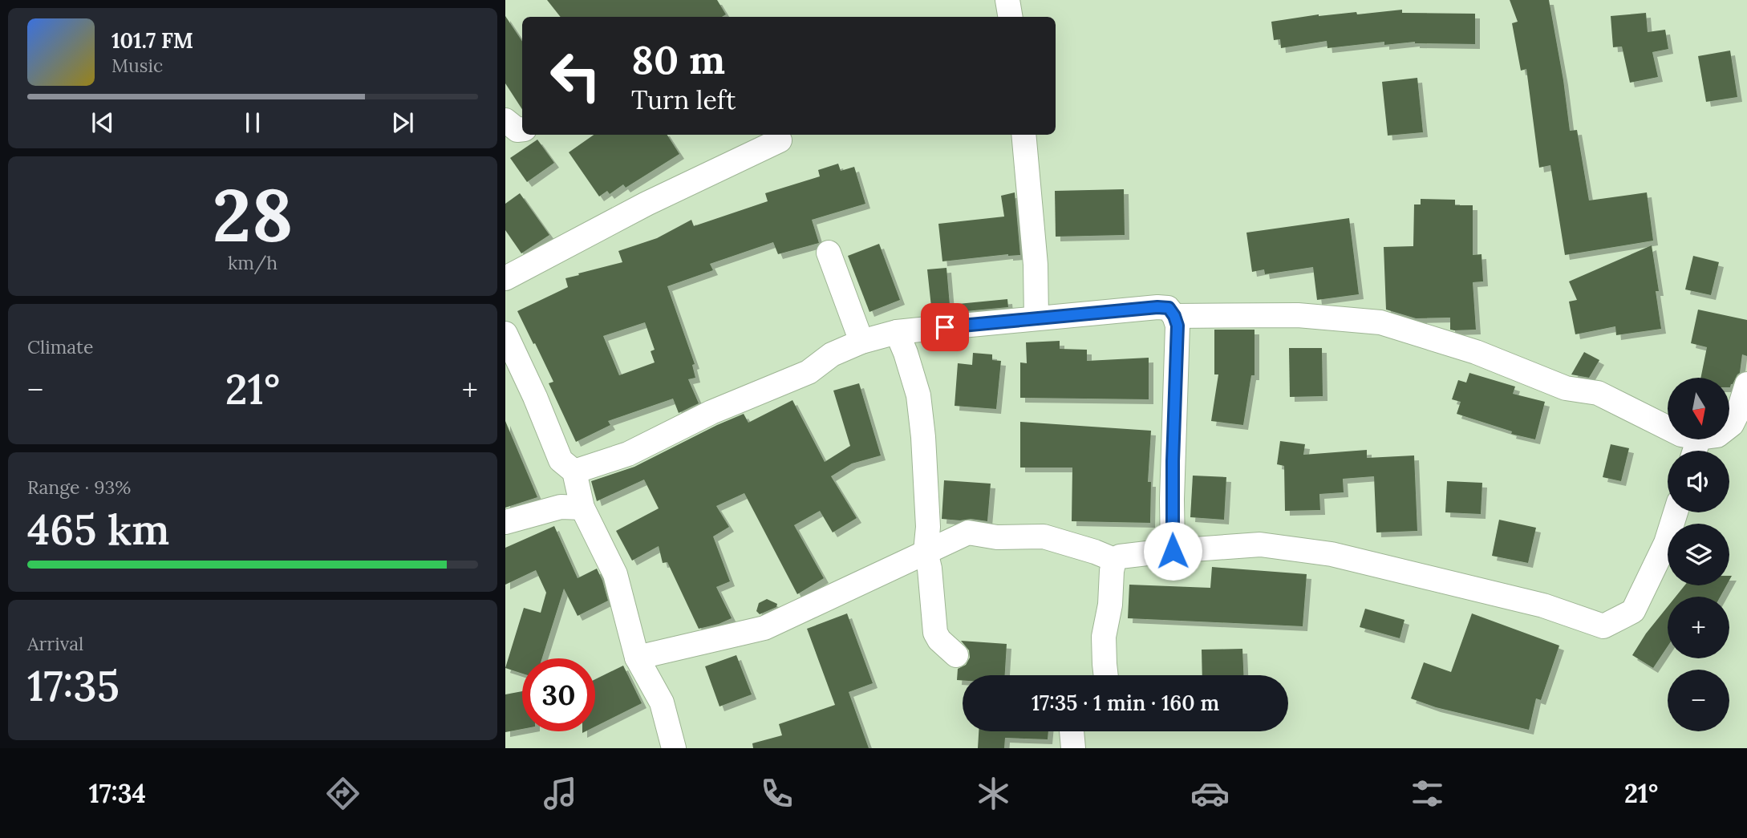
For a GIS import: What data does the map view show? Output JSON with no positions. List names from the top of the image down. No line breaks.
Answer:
{"north":"bottom","page":{"turn":["80 m","Turn left"],"song":["101.7 FM","Music"],"tile":[["28","km/h"],"Climate",["Range · 93%","465 km"],["Arrival","17:35"]],"heat":["−","21°","+"],"map_buttons":["+","−"],"limit":"30","trip":"17:35 · 1 min · 160 m","tabs":["17:34","21°"]}}
